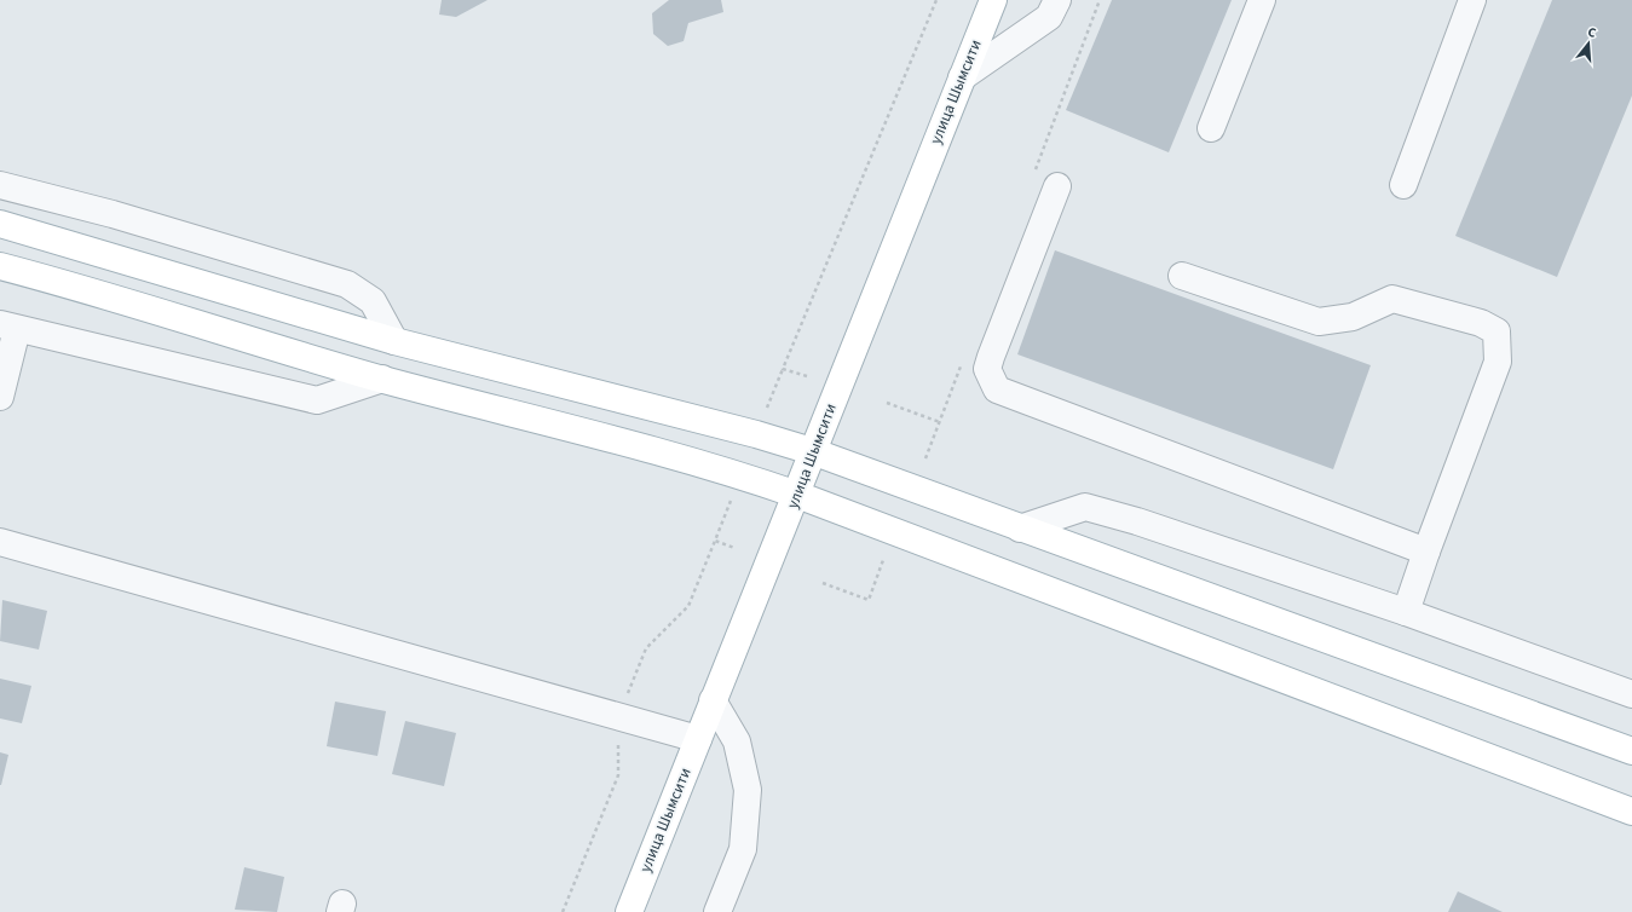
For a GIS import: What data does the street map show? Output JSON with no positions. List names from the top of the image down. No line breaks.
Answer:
{"streets":{"main road":["улица Шымсити"]},"north":"top"}
